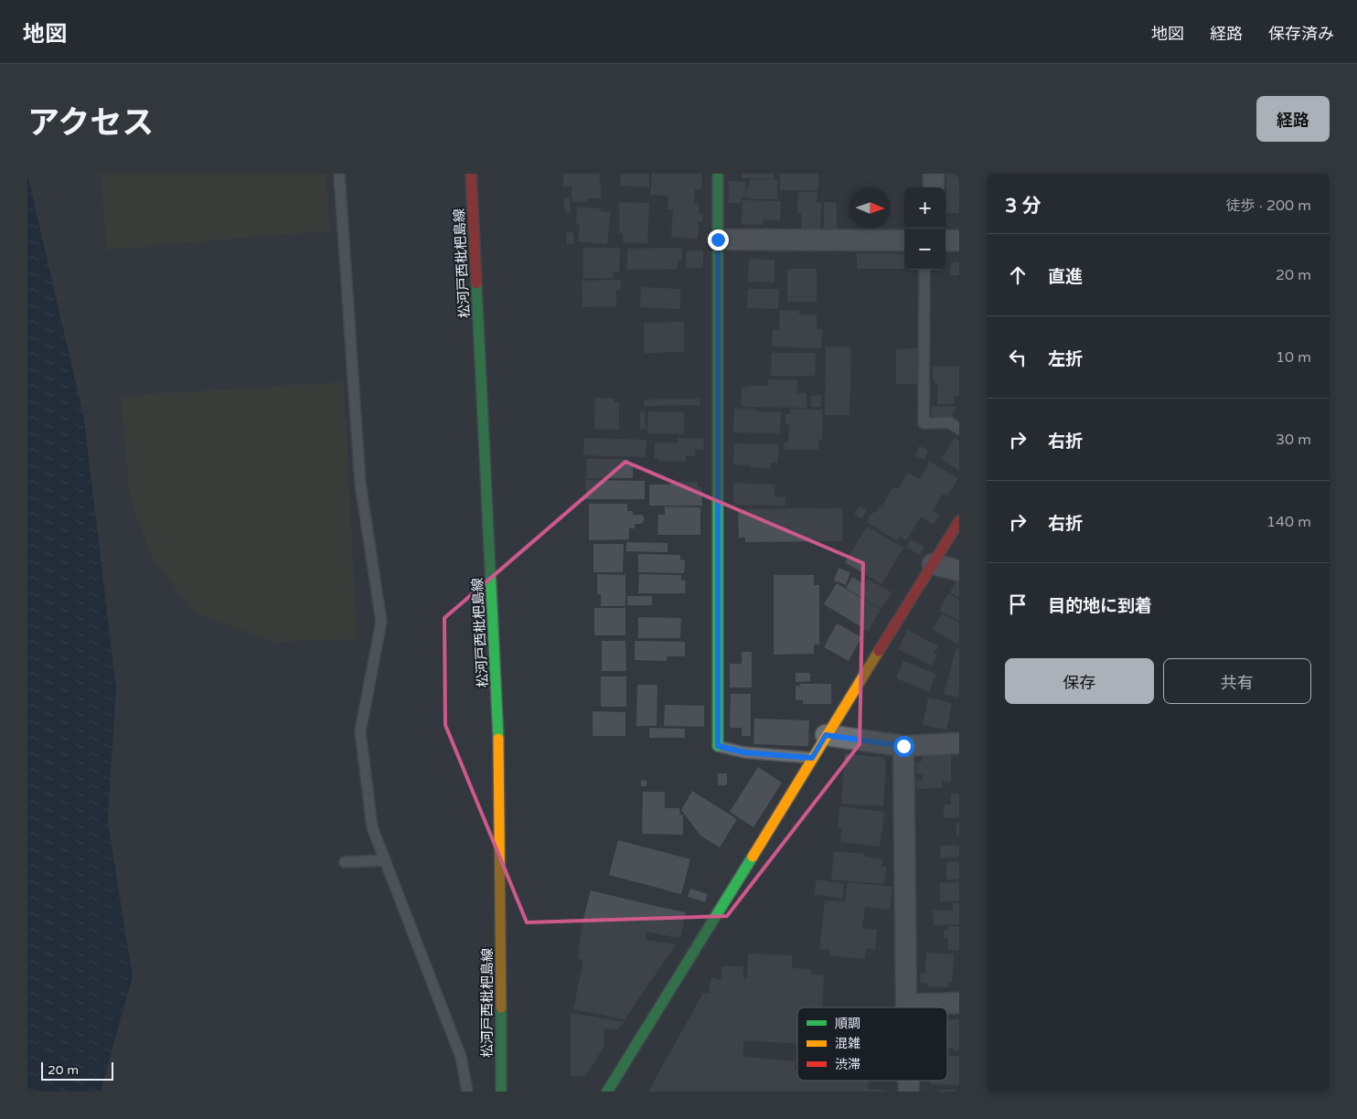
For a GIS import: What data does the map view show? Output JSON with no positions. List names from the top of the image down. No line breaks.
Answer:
{"streets":{"street":["松河戸西枇杷島線"]},"legend":["順調","混雑","渋滞"],"scale_bar":"20 m","north":"right","page":{"header":"地図","nav":["地図","経路","保存済み"],"title":"アクセス","buttons":["経路",["保存","共有"]],"heading":["3 分","徒歩 · 200 m"],"map_buttons":["+","−"],"list":[["直進","20 m"],["左折","10 m"],["右折","30 m"],["右折","140 m"],"目的地に到着"],"scale":"20 m"}}
